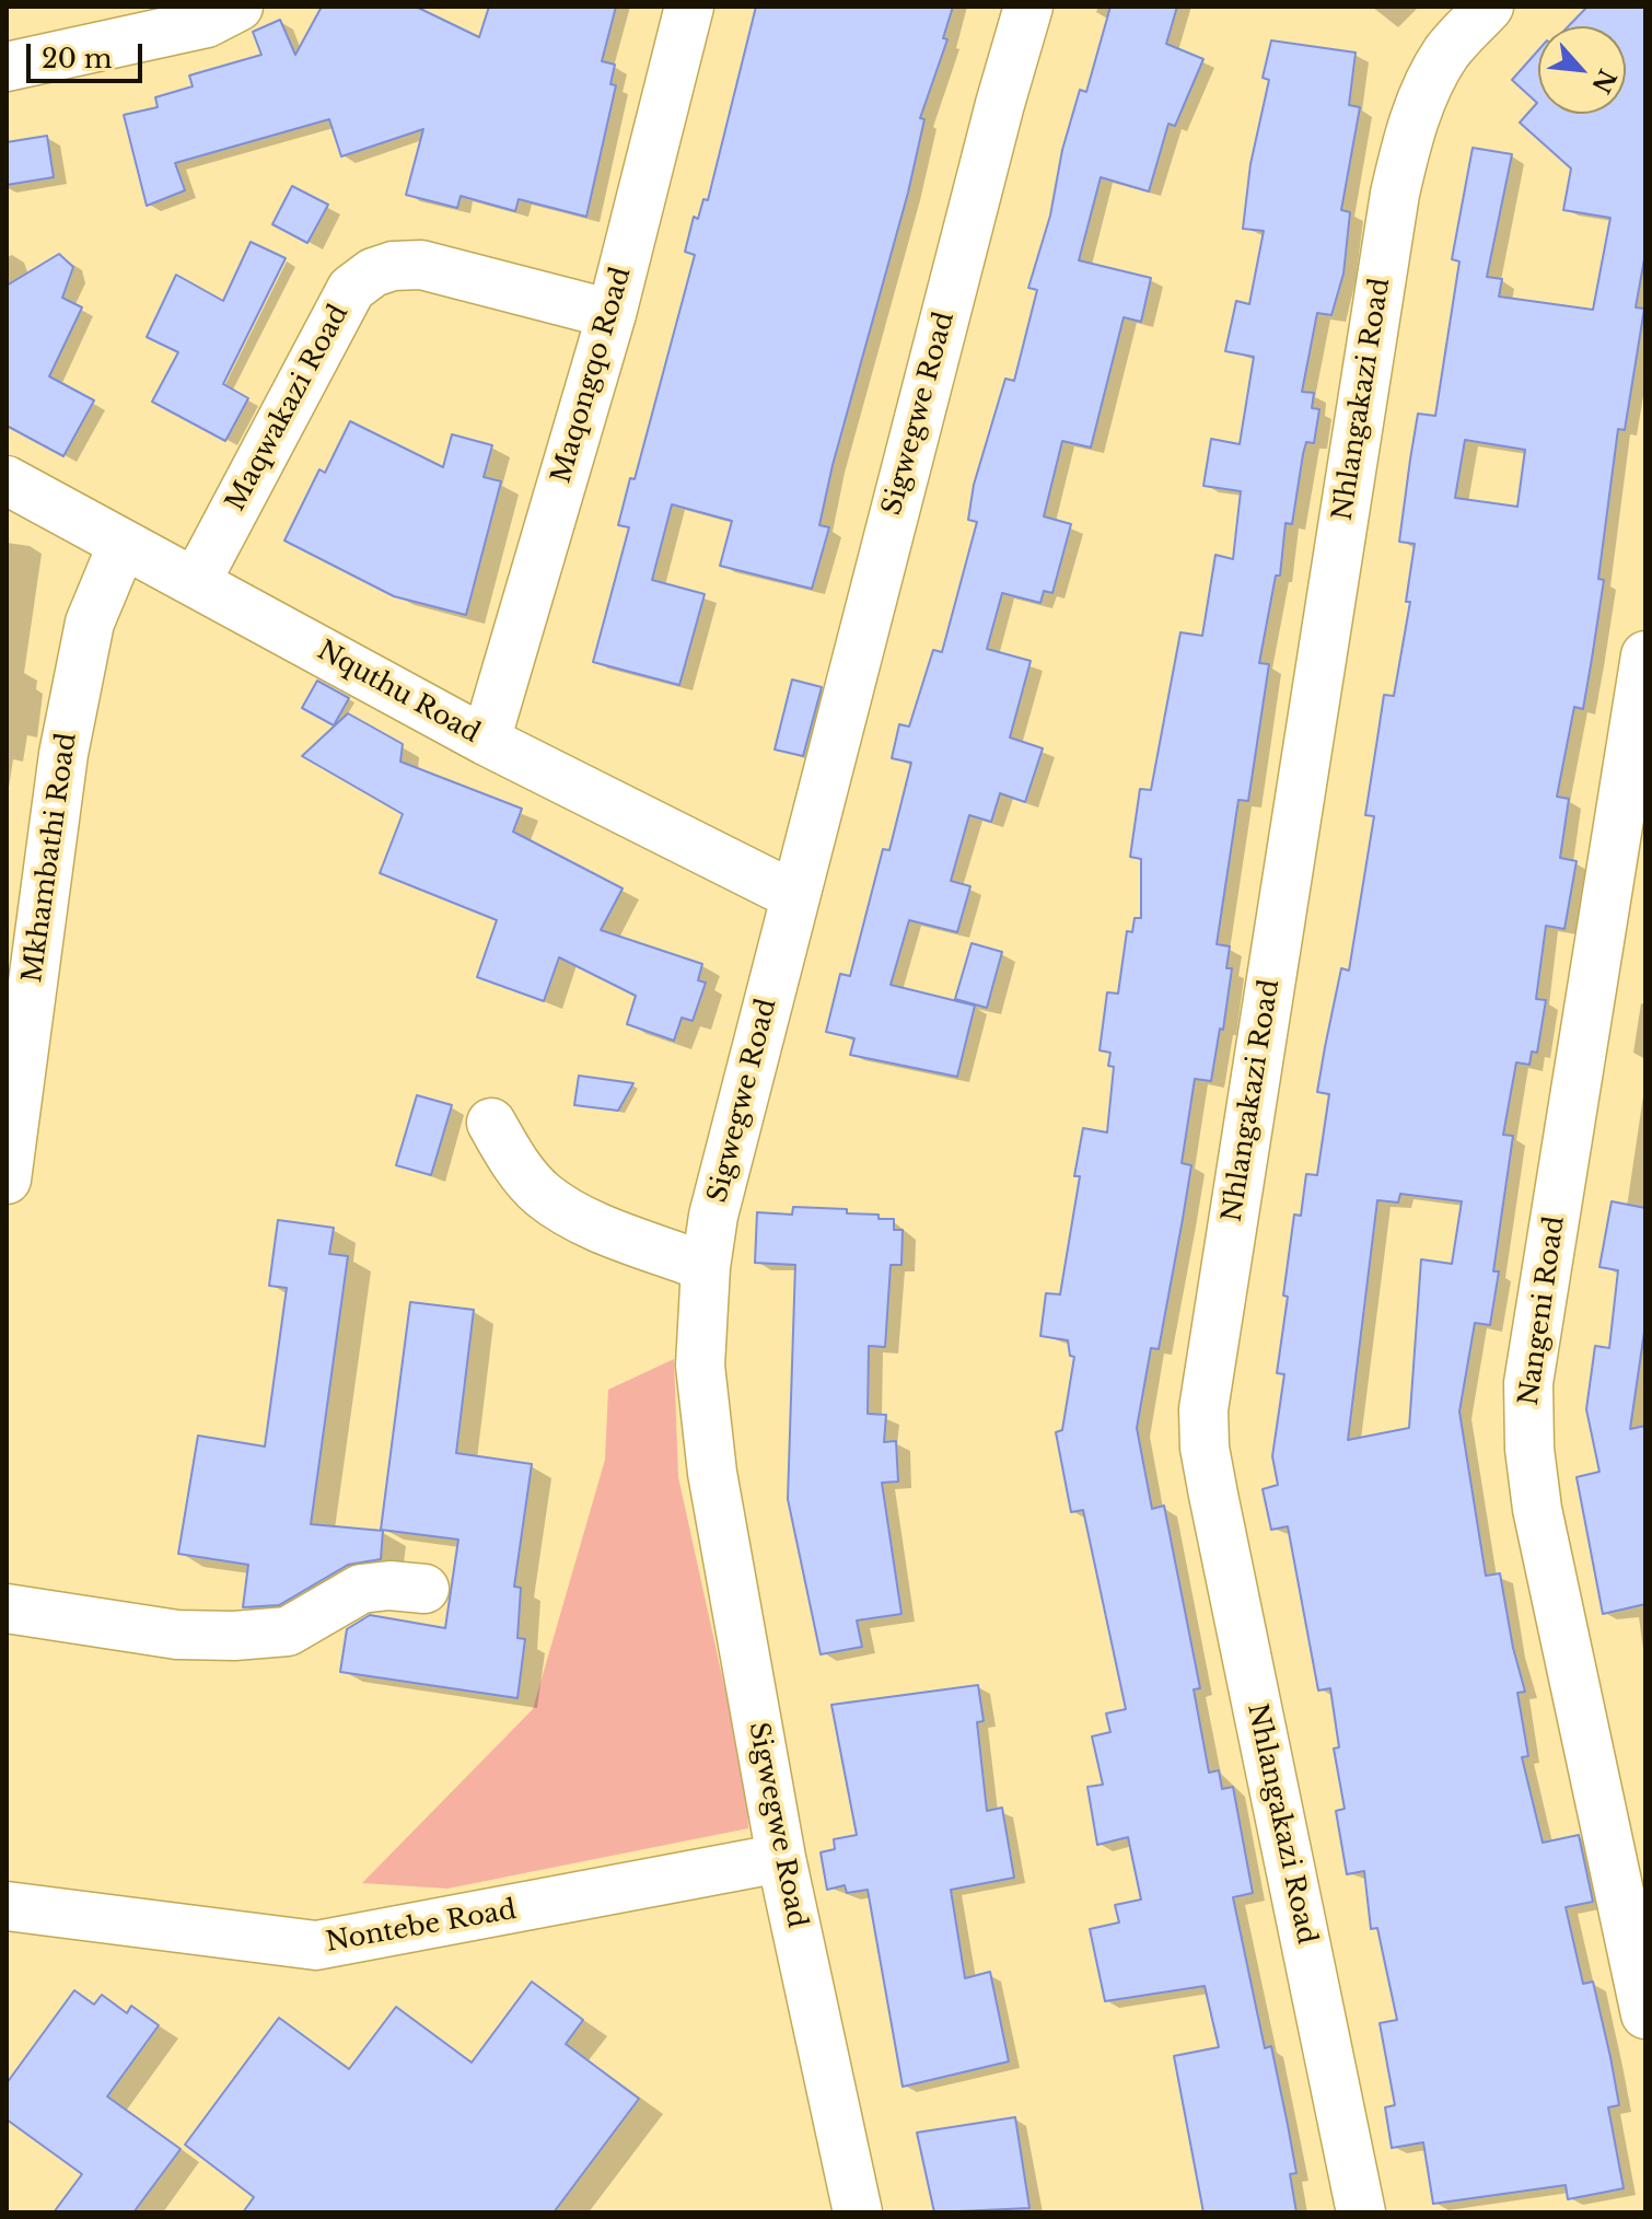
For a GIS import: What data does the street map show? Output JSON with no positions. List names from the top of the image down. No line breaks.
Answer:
{"streets":{"street":["Maqongqo Road","Nhlangakazi Road","Maqwakazi Road","Sigwegwe Road","Nquthu Road","Mkhambathi Road","Nangeni Road","Nontebe Road"]},"crossings":[["Maqongqo Road","Maqwakazi Road"],["Maqongqo Road","Nquthu Road"],["Maqwakazi Road","Nquthu Road"],["Sigwegwe Road","Nquthu Road"],["Sigwegwe Road","Nontebe Road"],["Nquthu Road","Mkhambathi Road"]],"scale_bar":"20 m","north":"bottom right"}
